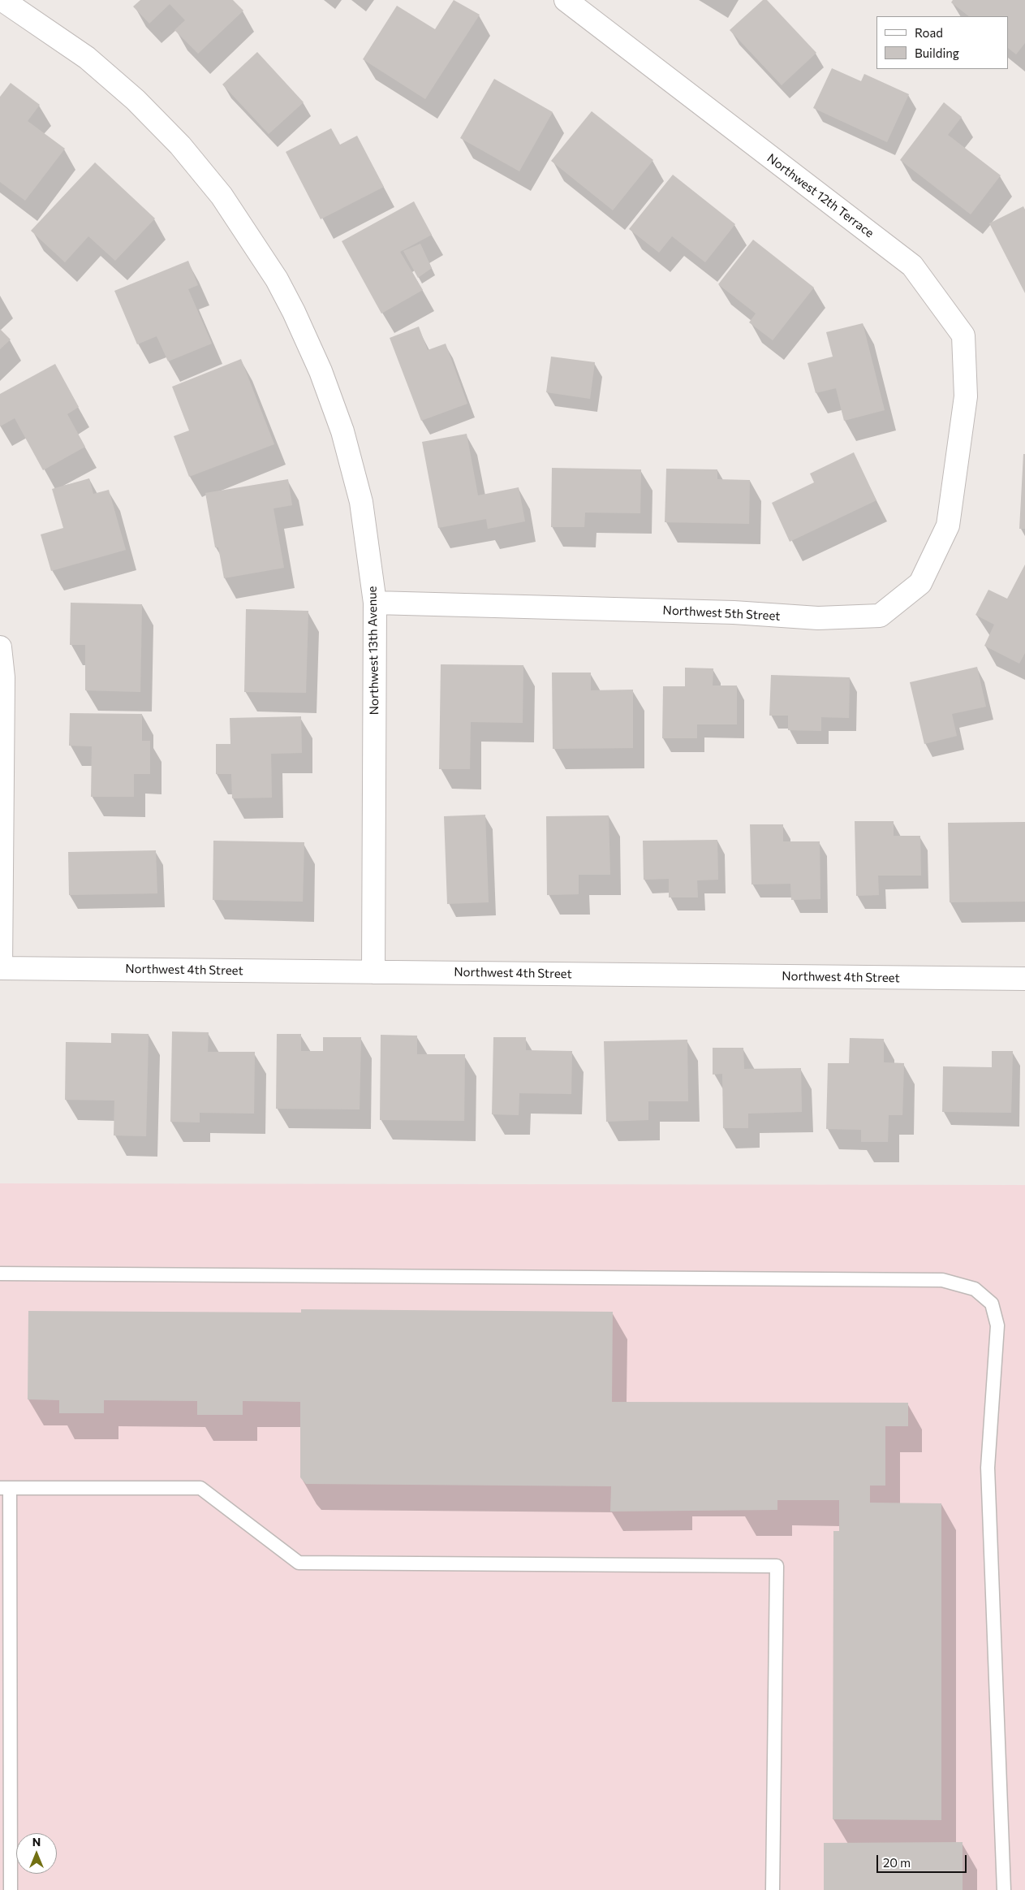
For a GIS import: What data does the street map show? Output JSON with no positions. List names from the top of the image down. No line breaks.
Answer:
{"streets":{"street":["Northwest 12th Terrace","Northwest 5th Street","Northwest 13th Avenue","Northwest 4th Street"]},"crossings":[["Northwest 12th Terrace","Northwest 5th Street"],["Northwest 5th Street","Northwest 13th Avenue"],["Northwest 13th Avenue","Northwest 4th Street"]],"legend":["Road","Building"],"scale_bar":"20 m","north":"top"}
